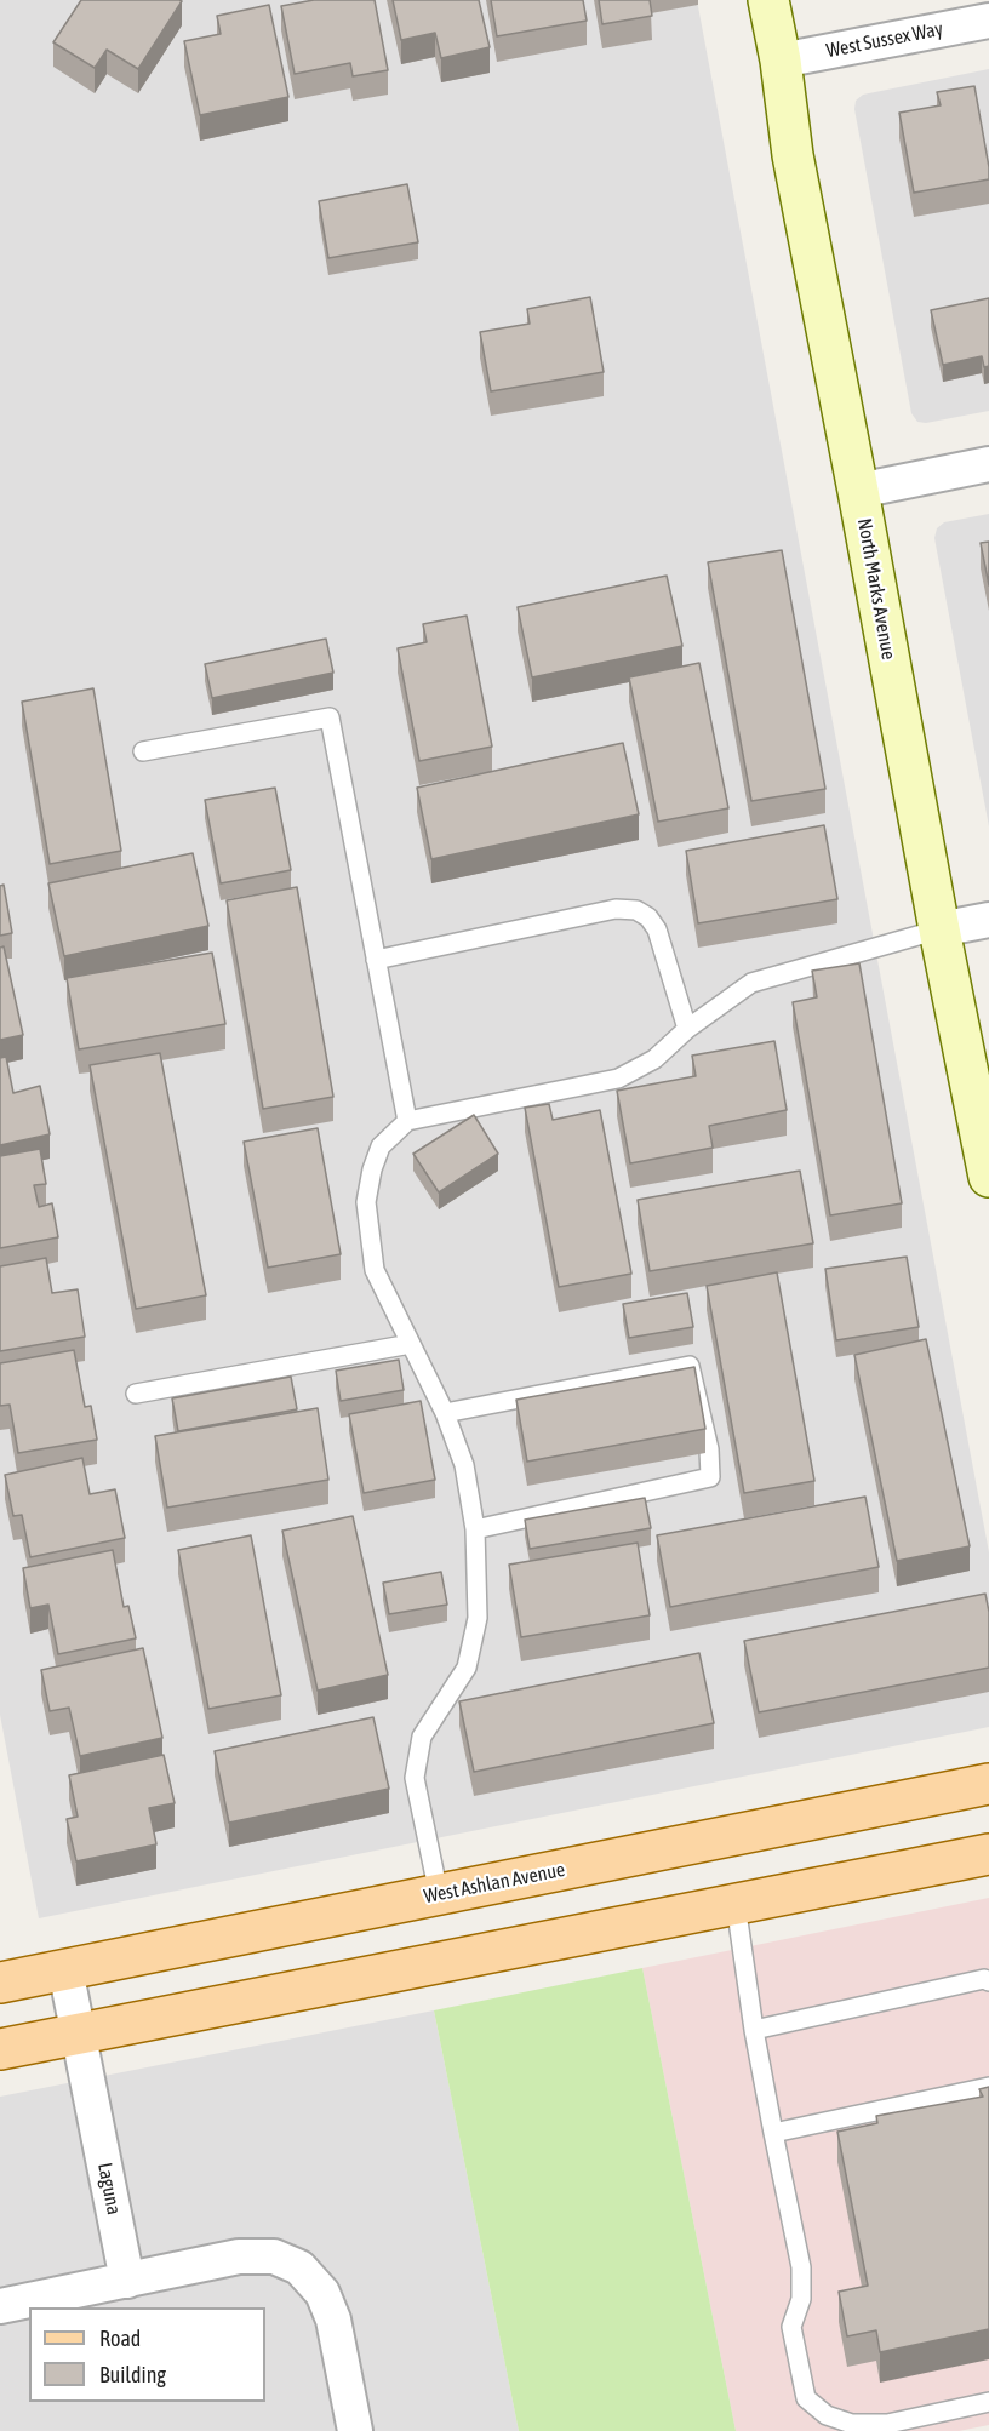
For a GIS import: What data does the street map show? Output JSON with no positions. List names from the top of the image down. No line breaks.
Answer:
{"streets":{"main road":["North Marks Avenue","West Ashlan Avenue"],"street":["West Sussex Way","Laguna"]},"crossings":[["West Sussex Way","North Marks Avenue"],["West Ashlan Avenue","Laguna"]],"legend":["Road","Building"]}
